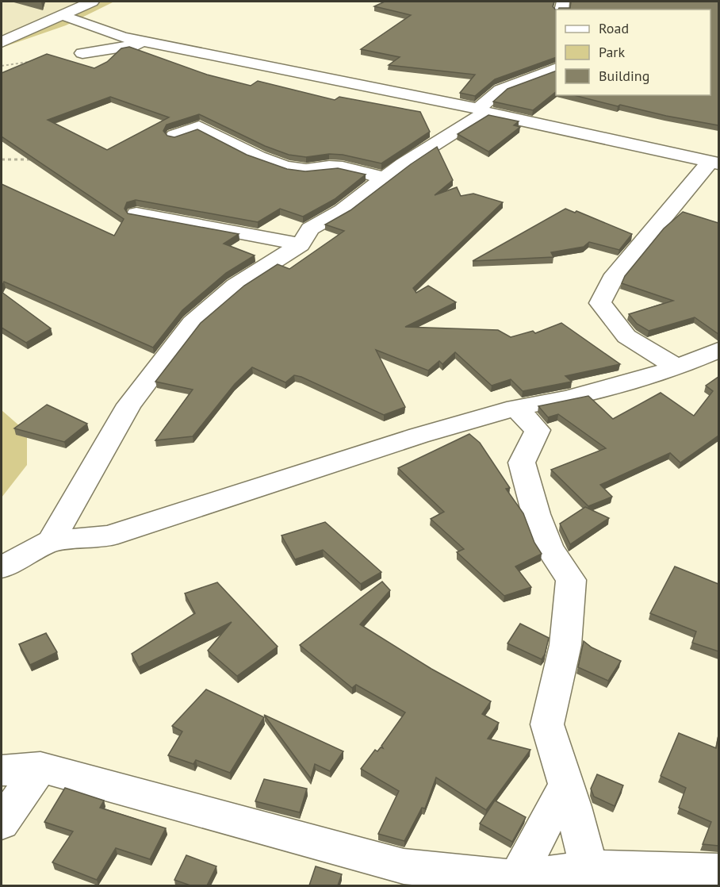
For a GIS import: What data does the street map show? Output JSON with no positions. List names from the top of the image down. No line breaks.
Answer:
{"legend":["Road","Park","Building"]}
